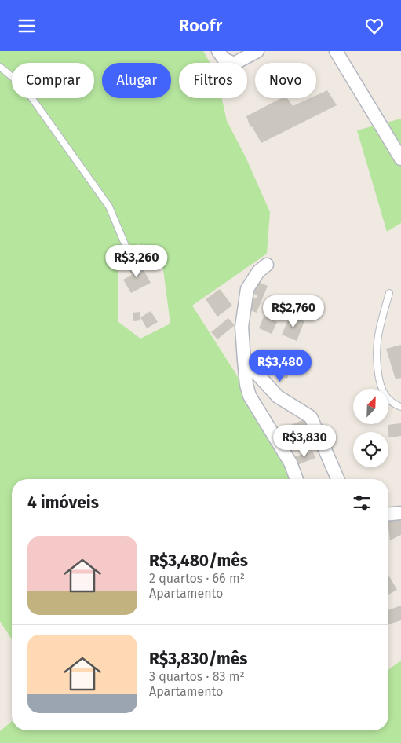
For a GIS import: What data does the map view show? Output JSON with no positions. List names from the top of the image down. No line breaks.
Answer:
{"north":"top right","page":{"header":"Roofr","chip":["Comprar","Alugar","Filtros","Novo"],"price":["R$3,260","R$2,760","R$3,480","R$3,830"],"heading":"4 imóveis","list":[{"name":"R$3,480/mês","note":"2 quartos · 66 m² · Apartamento"},{"name":"R$3,830/mês","note":"3 quartos · 83 m² · Apartamento"}]}}
